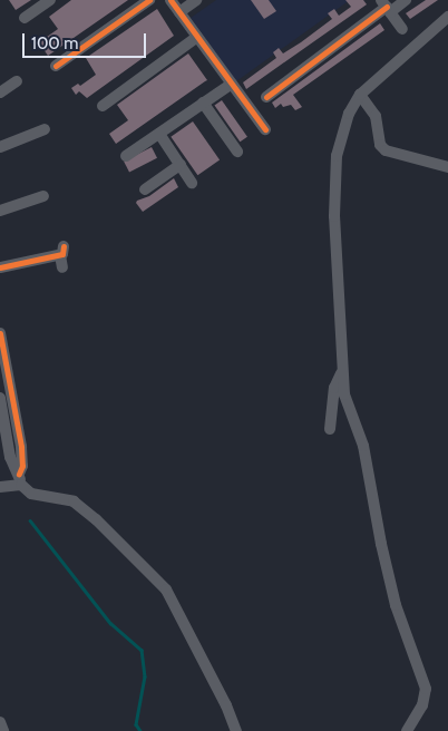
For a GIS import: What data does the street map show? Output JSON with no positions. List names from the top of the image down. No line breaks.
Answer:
{"scale_bar":"100 m"}
